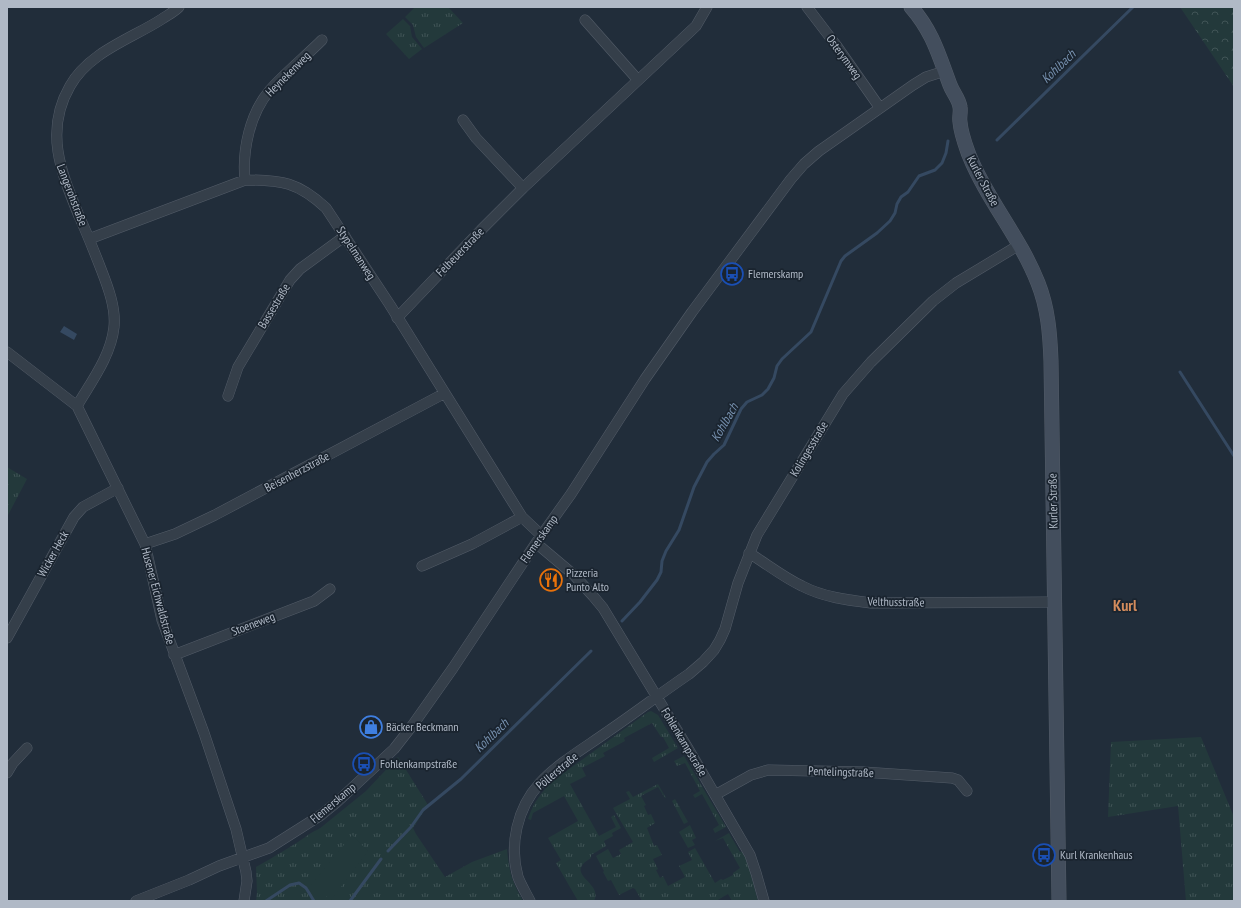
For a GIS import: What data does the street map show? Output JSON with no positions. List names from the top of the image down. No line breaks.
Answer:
{"streets":{"main road":["Kurler Straße"],"street":["Osterymweg","Heynekenweg","Langerohstraße","Felheuerstraße","Stypelmanweg","Bassestraße","Kolingesstraße","Beisenherzstraße","Flemerskamp","Wicker Heck","Husener Eichwaldstraße","Velthusstraße","Stoeneweg","Fohlenkampstraße","Pöllerstraße","Pentelingstraße"]},"crossings":[["Osterymweg","Flemerskamp"],["Heynekenweg","Stypelmanweg"],["Kurler Straße","Kolingesstraße"],["Kurler Straße","Flemerskamp"],["Kurler Straße","Velthusstraße"],["Langerohstraße","Stypelmanweg"],["Langerohstraße","Husener Eichwaldstraße"],["Felheuerstraße","Stypelmanweg"],["Stypelmanweg","Bassestraße"],["Stypelmanweg","Beisenherzstraße"],["Stypelmanweg","Flemerskamp"],["Stypelmanweg","Fohlenkampstraße"],["Kolingesstraße","Velthusstraße"],["Kolingesstraße","Fohlenkampstraße"],["Kolingesstraße","Pöllerstraße"],["Beisenherzstraße","Husener Eichwaldstraße"],["Flemerskamp","Husener Eichwaldstraße"],["Flemerskamp","Fohlenkampstraße"],["Wicker Heck","Husener Eichwaldstraße"],["Husener Eichwaldstraße","Stoeneweg"],["Fohlenkampstraße","Pöllerstraße"],["Fohlenkampstraße","Pentelingstraße"]],"districts":["Kurl"],"water":["Kohlbach"],"places":{"bus stop":["Flemerskamp","Fohlenkampstraße","Kurl Krankenhaus"],"restaurant":["Pizzeria Punto Alto"],"shop":["Bäcker Beckmann"]}}
